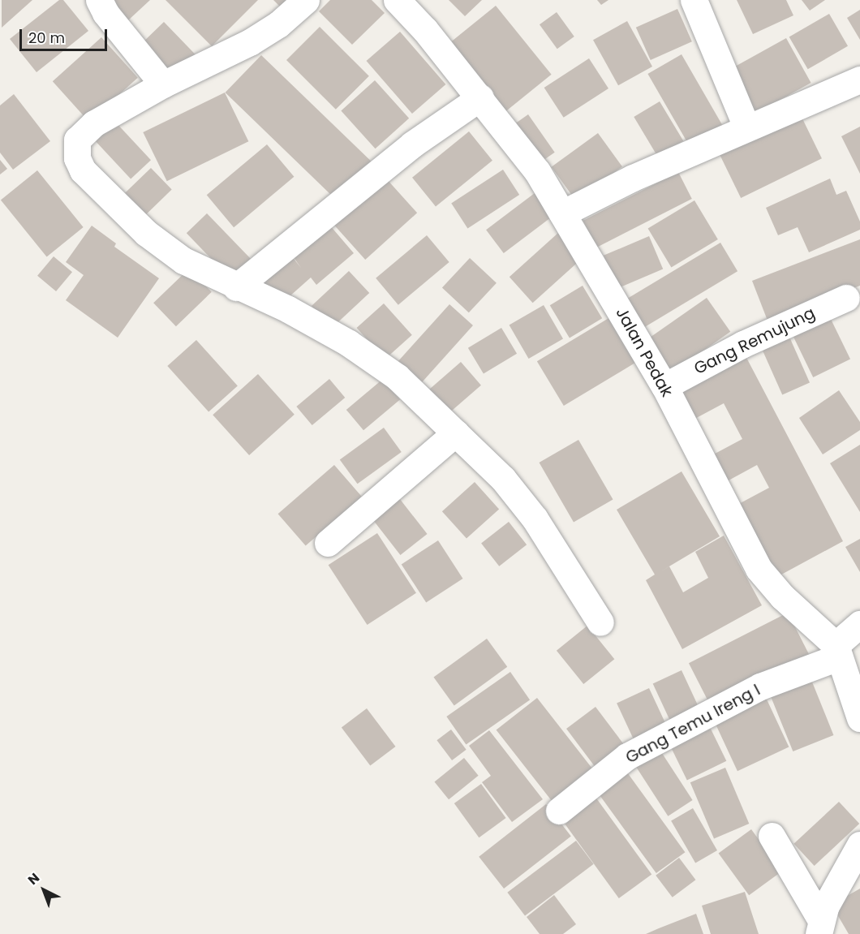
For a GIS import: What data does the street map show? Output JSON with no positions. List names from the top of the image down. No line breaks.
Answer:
{"streets":{"street":["Gang Remujung","Jalan Pedak","Gang Temu Ireng I"]},"crossings":[["Gang Remujung","Jalan Pedak"],["Jalan Pedak","Gang Temu Ireng I"]],"scale_bar":"20 m","north":"top left"}
